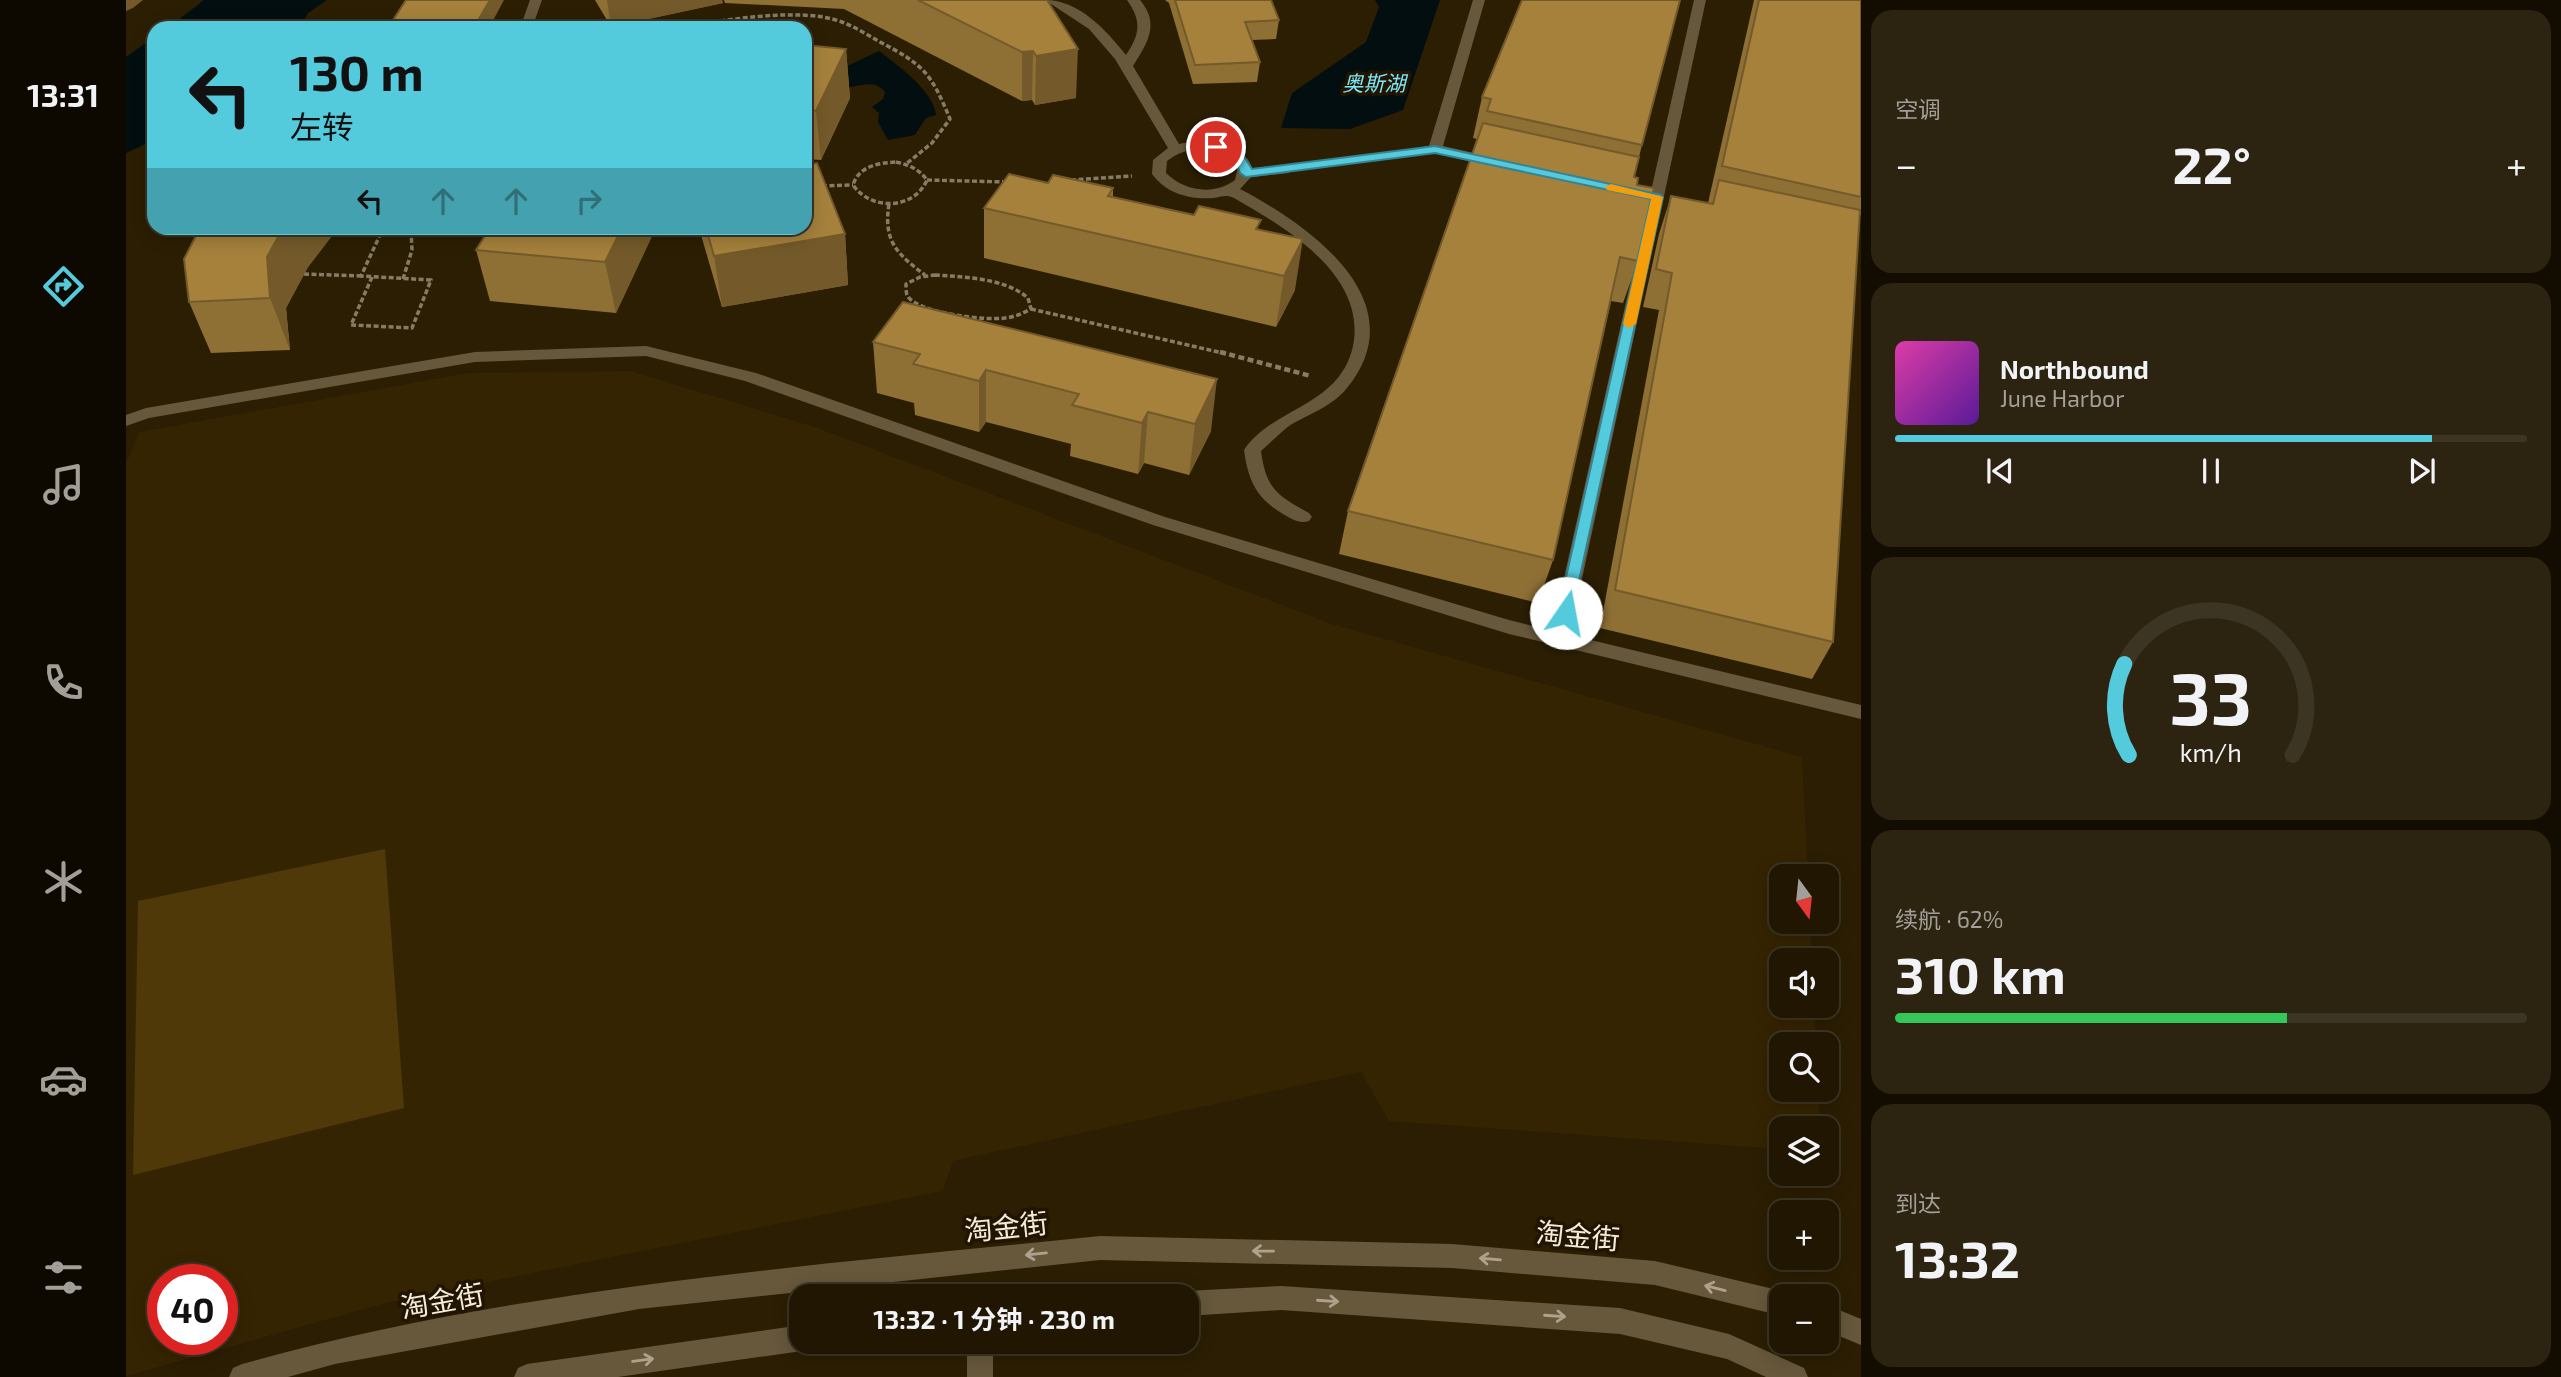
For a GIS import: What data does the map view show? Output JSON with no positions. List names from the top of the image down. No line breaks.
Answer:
{"streets":{"street":["淘金街"]},"water":["奥斯湖"],"north":"bottom","page":{"tabs":"13:31","tile":["空调",["续航 · 62%","310 km"],["到达","13:32"]],"turn":["130 m","左转"],"heat":["−","22°","+"],"song":["Northbound","June Harbor"],"map_buttons":["+","−"],"limit":"40","trip":"13:32 · 1 分钟 · 230 m","gauge":["33","km/h"]}}
